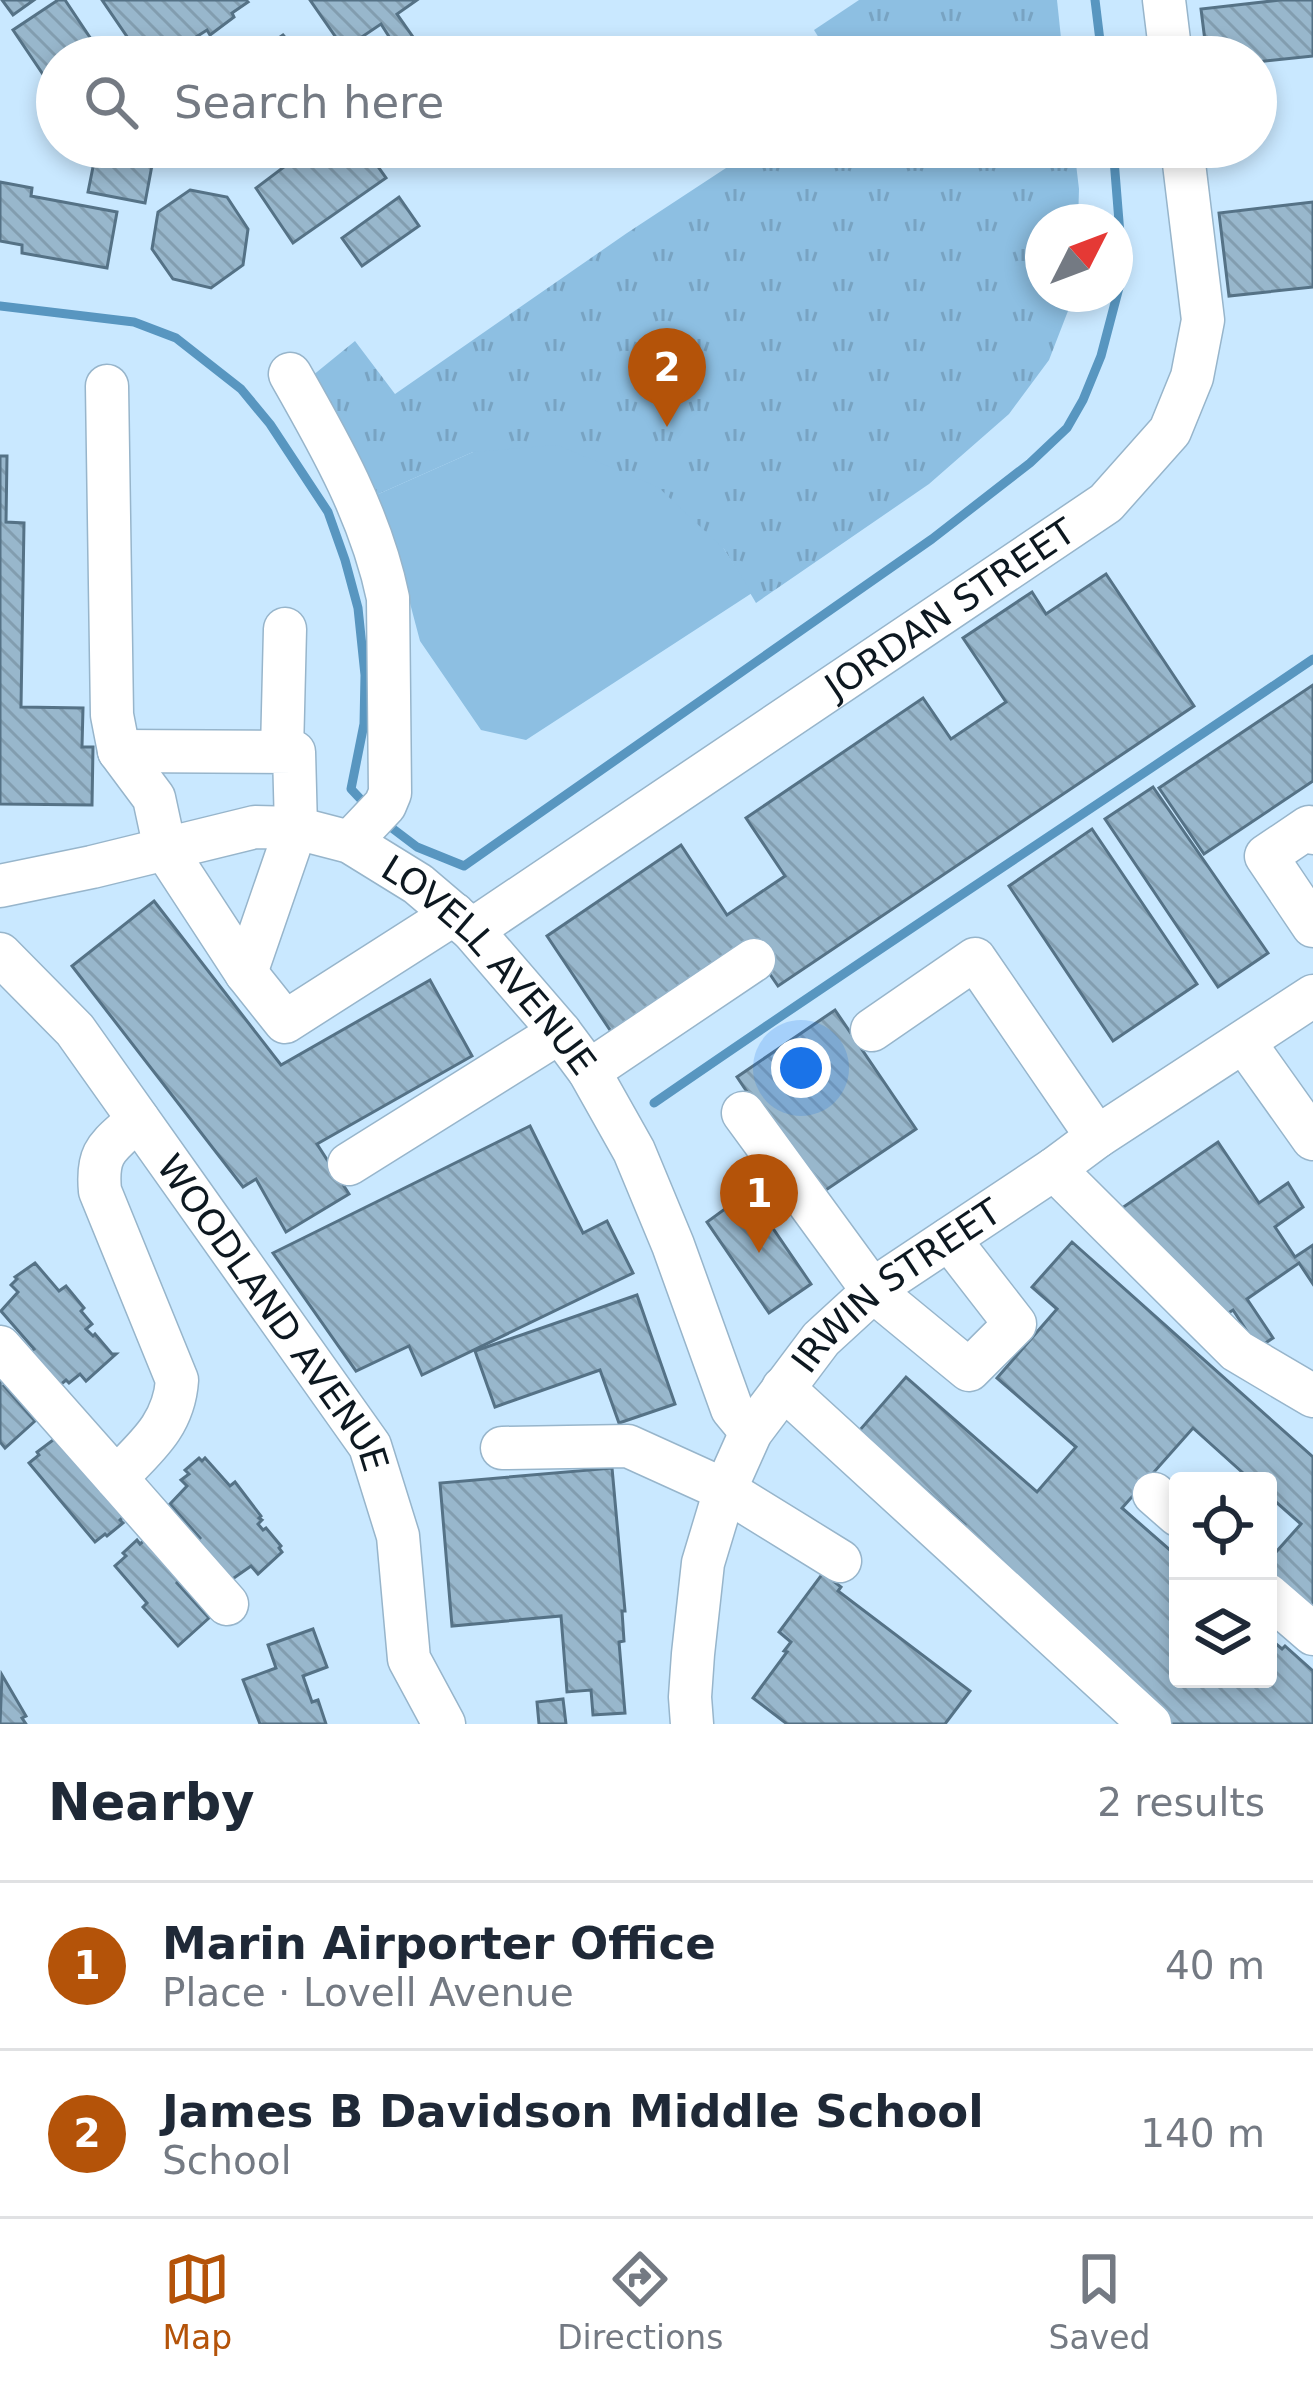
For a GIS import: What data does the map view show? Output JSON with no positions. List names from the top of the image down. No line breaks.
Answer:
{"streets":{"street":["JORDAN STREET","LOVELL AVENUE","IRWIN STREET","WOODLAND AVENUE"]},"crossings":[["JORDAN STREET","LOVELL AVENUE"],["LOVELL AVENUE","IRWIN STREET"]],"north":"top right","page":{"search":"Search here","pins":["2","1"],"heading":["Nearby","2 results"],"list":[{"mark":"1","name":"Marin Airporter Office","note":"Place · Lovell Avenue","value":"40 m"},{"mark":"2","name":"James B Davidson Middle School","note":"School","value":"140 m"}],"nav":["Map","Directions","Saved"]}}
